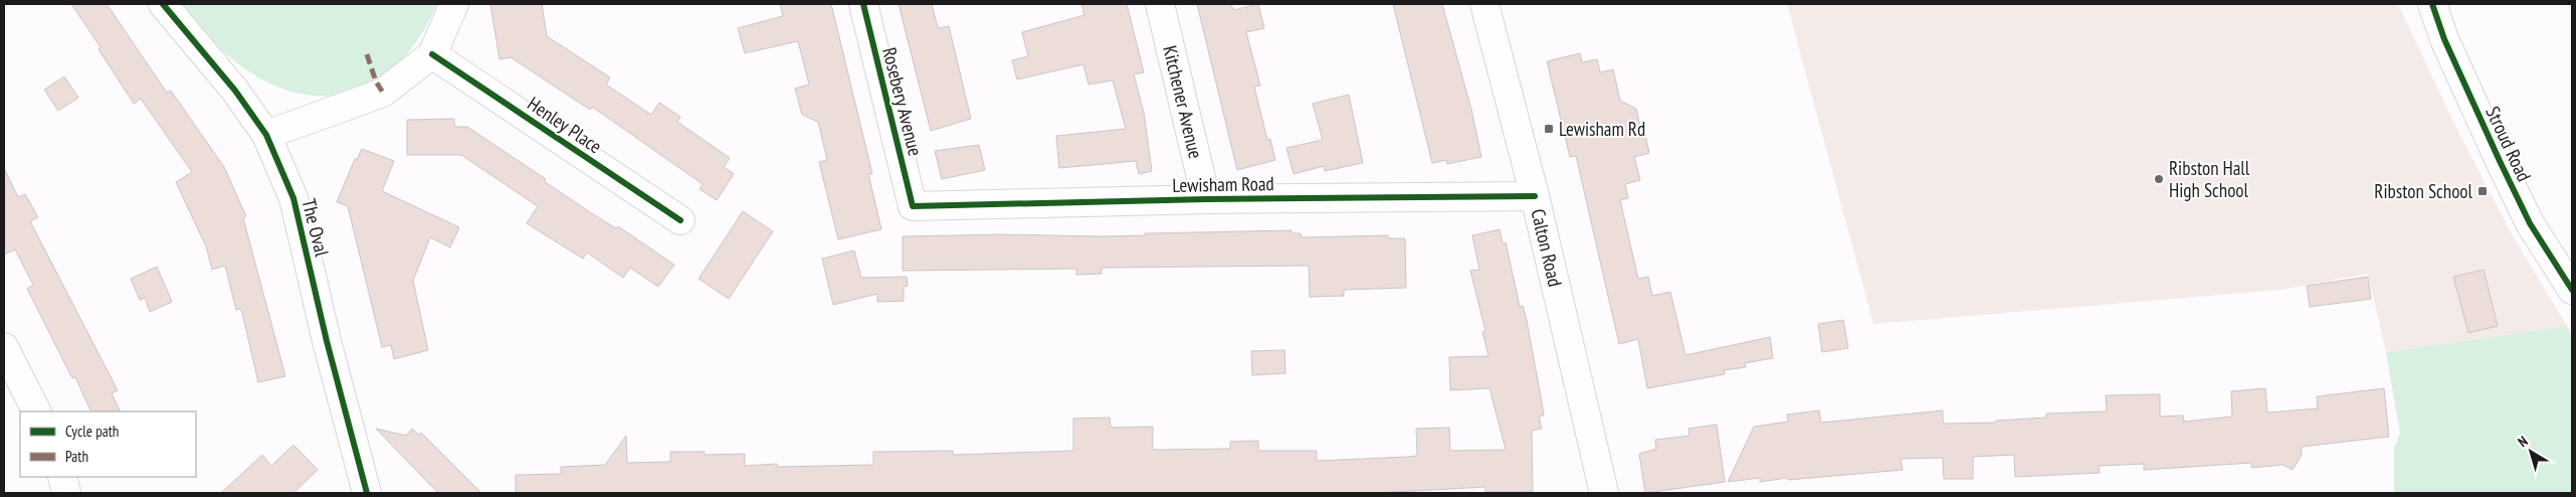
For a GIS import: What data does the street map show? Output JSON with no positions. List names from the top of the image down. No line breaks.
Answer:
{"streets":{"street":["Rosebery Avenue","Kitchener Avenue","Henley Place","Stroud Road","Lewisham Road","The Oval","Calton Road"]},"crossings":[["Rosebery Avenue","Lewisham Road"],["Kitchener Avenue","Lewisham Road"],["Lewisham Road","Calton Road"]],"places":{"transit":["Lewisham Rd","Ribston School"],"other":["Ribston Hall High School"]},"legend":["Cycle path","Path"],"north":"top left"}
